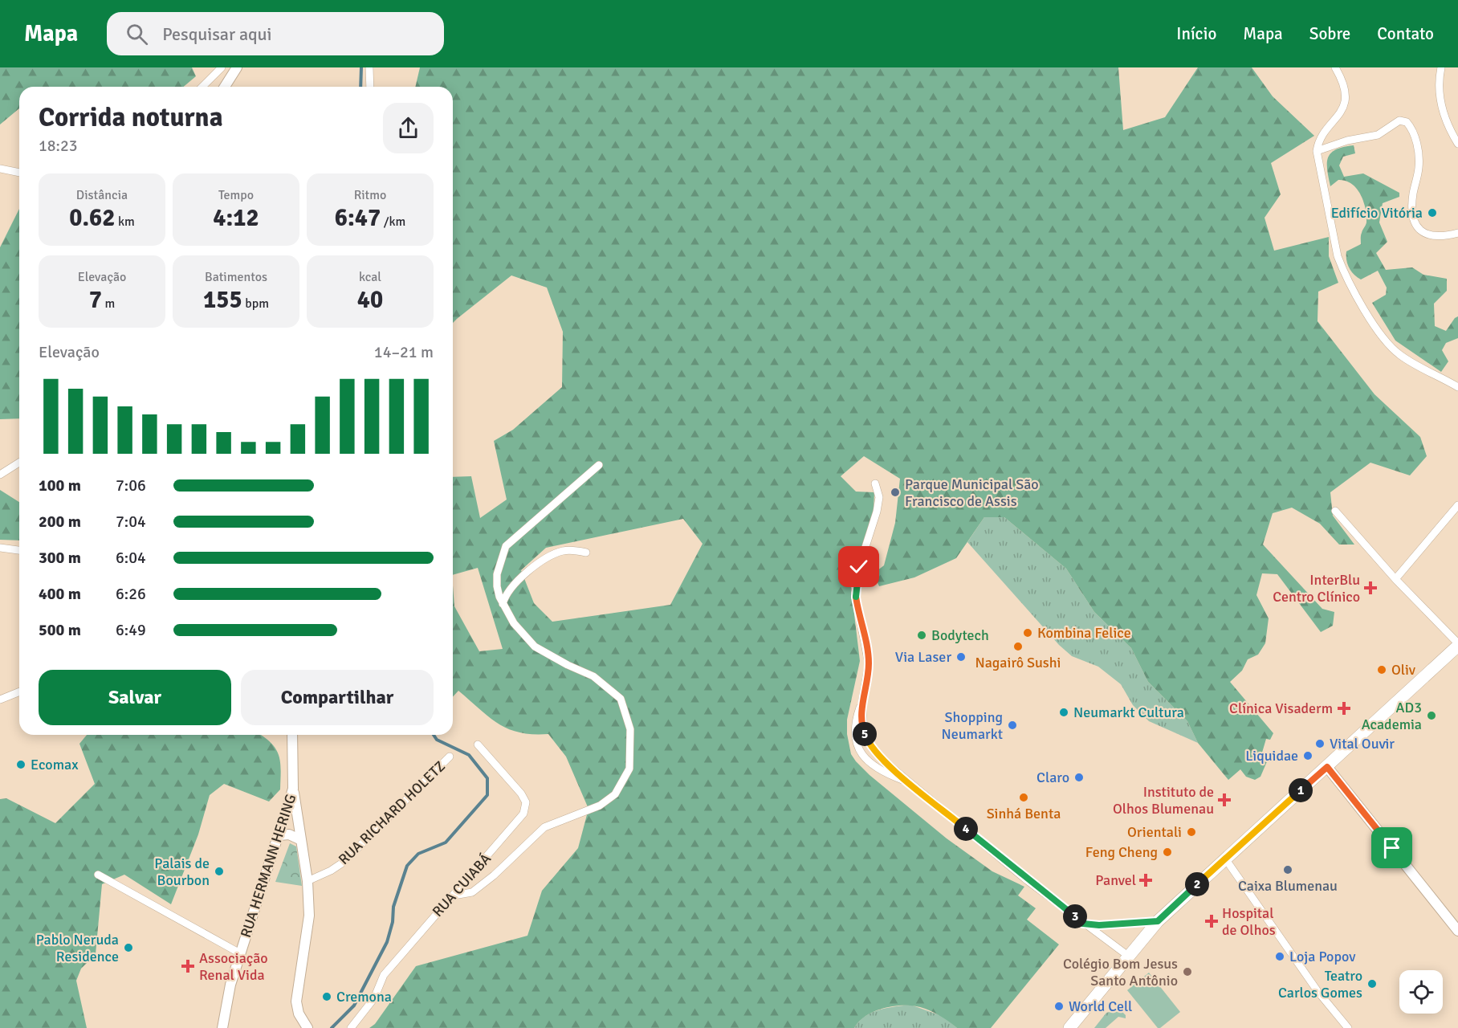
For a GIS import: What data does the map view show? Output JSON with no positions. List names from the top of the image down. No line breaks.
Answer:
{"streets":{"street":["RUA RICHARD HOLETZ","RUA HERMANN HERING","RUA CUIABÁ"]},"places":{"other":["Edifício Vitória","Parque Municipal São Francisco de Assis","Kombina Felice","Bodytech","Nagairô Sushi","Via Laser","Oliv","Neumarkt Cultura","AD3 Academia","Shopping Neumarkt","Vital Ouvir","Liquidae","Ecomax","Claro","Sinhá Benta","Orientali","Feng Cheng","Caixa Blumenau","Palais de Bourbon","Pablo Neruda Residence","Loja Popov","Colégio Bom Jesus Santo Antônio","Teatro Carlos Gomes","Cremona","World Cell"],"health":["InterBlu Centro Clínico","Clínica Visaderm","Instituto de Olhos Blumenau","Panvel","Hospital de Olhos","Associação Renal Vida"]},"page":{"header":"Mapa","search":"Pesquisar aqui","nav":["Início","Mapa","Sobre","Contato"],"heading":["Corrida noturna","18:23"],"stats":[["Distância","0.62 km"],["Tempo","4:12"],["Ritmo","6:47 /km"],["Elevação","7 m"],["Batimentos","155 bpm"],["kcal","40"]],"chart":["Elevação","14–21 m"],"list":[{"name":"100 m","note":"7:06"},{"name":"200 m","note":"7:04"},{"name":"300 m","note":"6:04"},{"name":"400 m","note":"6:26"},{"name":"500 m","note":"6:49"}],"buttons":["Salvar","Compartilhar"],"pins":["5","1","4","2","3"]}}
